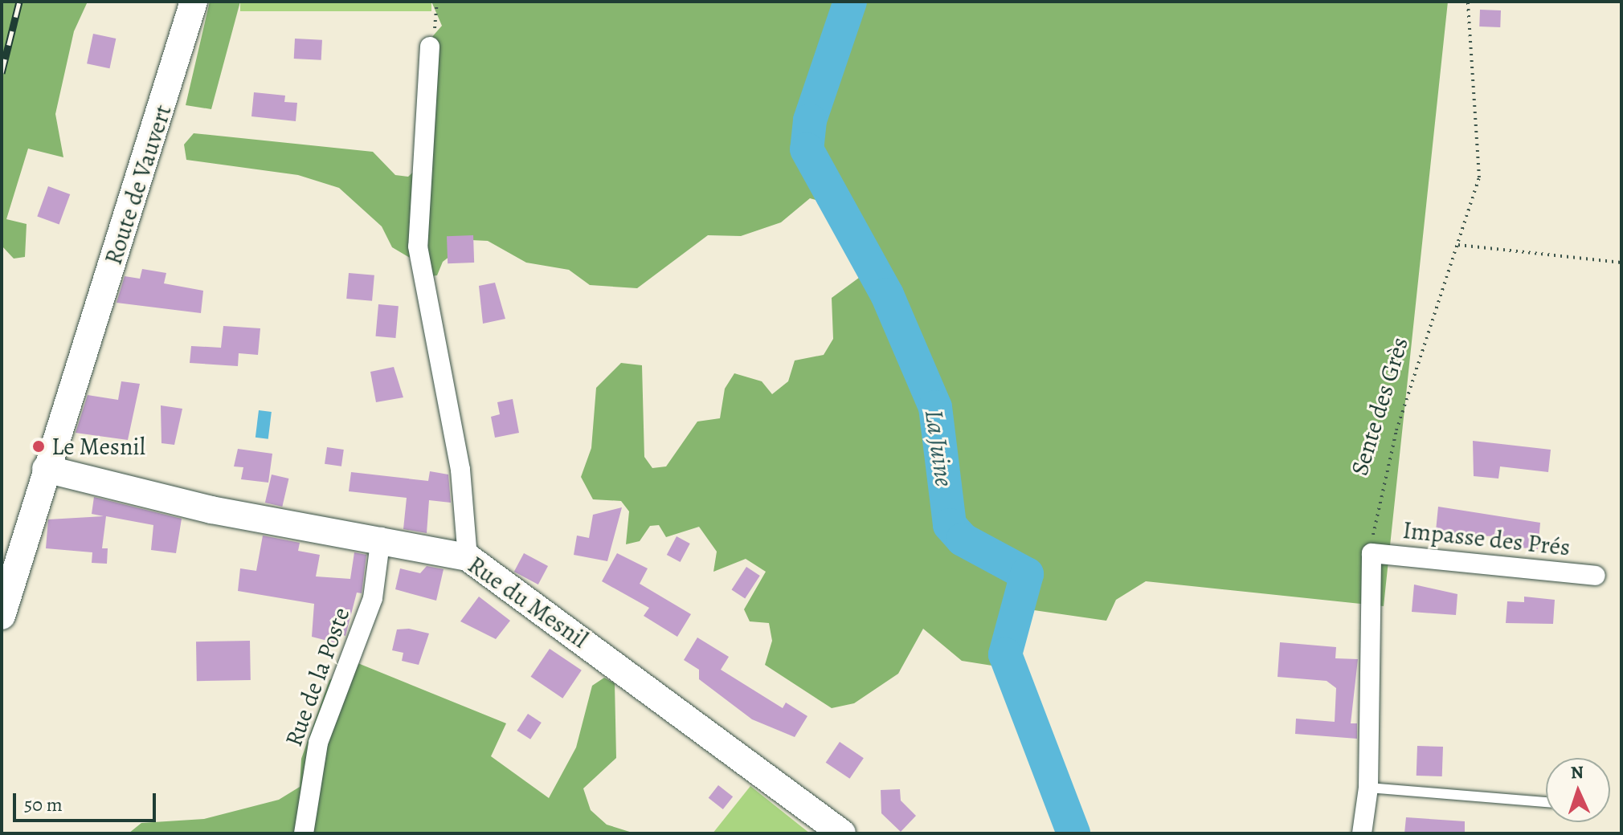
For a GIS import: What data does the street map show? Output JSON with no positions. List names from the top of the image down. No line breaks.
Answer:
{"streets":{"street":["Route de Vauvert","Impasse des Prés","Rue du Mesnil","Rue de la Poste"],"path":["Sente des Grès"]},"crossings":[["Route de Vauvert","Rue du Mesnil"],["Sente des Grès","Impasse des Prés"],["Rue du Mesnil","Rue de la Poste"]],"water":["La Juine"],"places":["Le Mesnil"],"scale_bar":"50 m","north":"top"}
